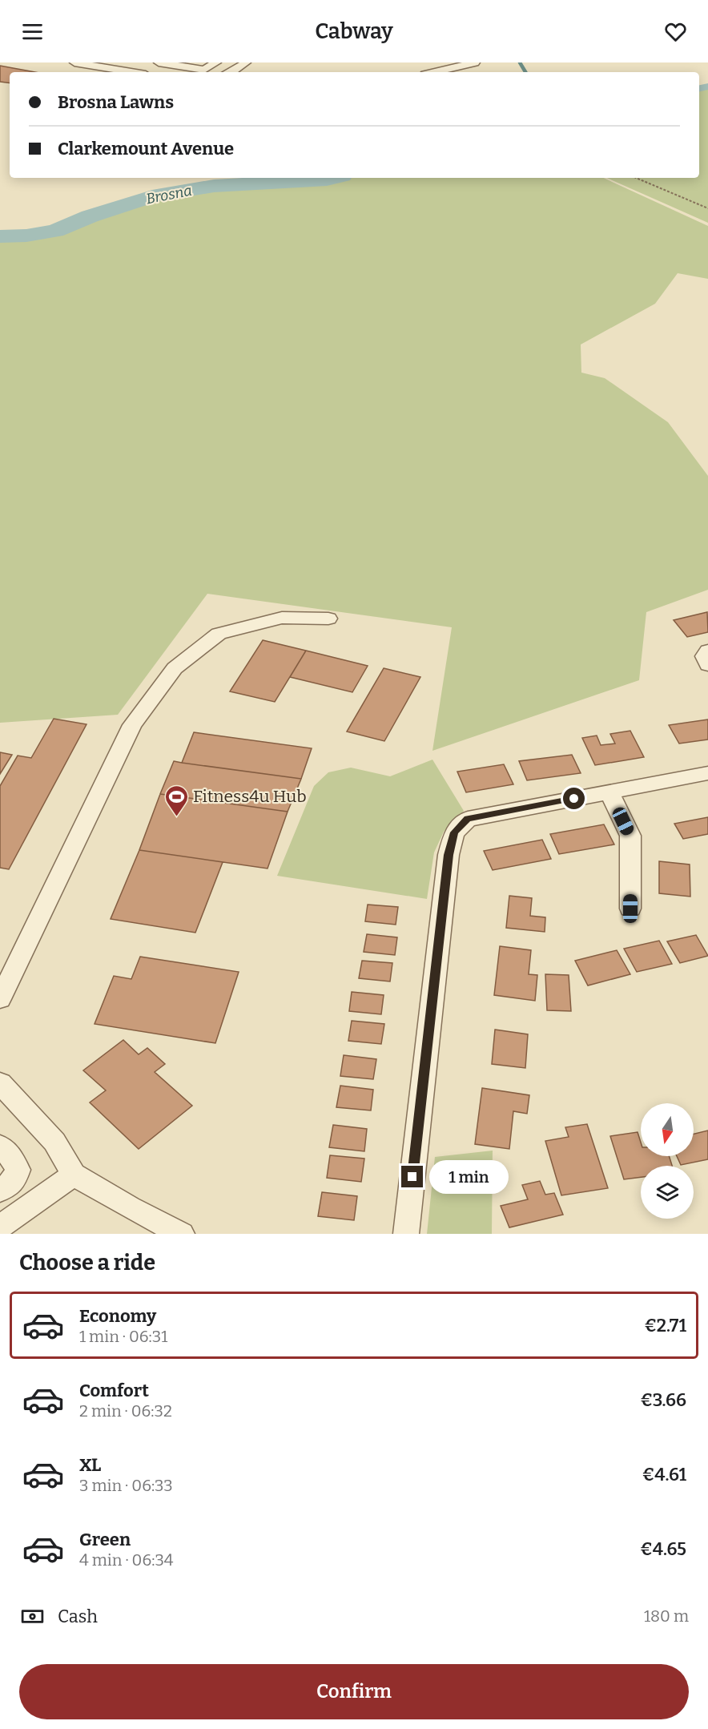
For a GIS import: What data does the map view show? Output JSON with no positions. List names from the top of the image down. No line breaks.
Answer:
{"water":["Brosna"],"places":{"sports":["Fitness4u Hub"]},"north":"bottom","page":{"header":"Cabway","banner":["Brosna Lawns","Clarkemount Avenue"],"bubble":"1 min","heading":"Choose a ride","list":[{"name":"Economy","note":"1 min · 06:31","value":"€2.71"},{"name":"Comfort","note":"2 min · 06:32","value":"€3.66"},{"name":"XL","note":"3 min · 06:33","value":"€4.61"},{"name":"Green","note":"4 min · 06:34","value":"€4.65"}],"pay":["Cash","180 m"],"buttons":"Confirm"}}
